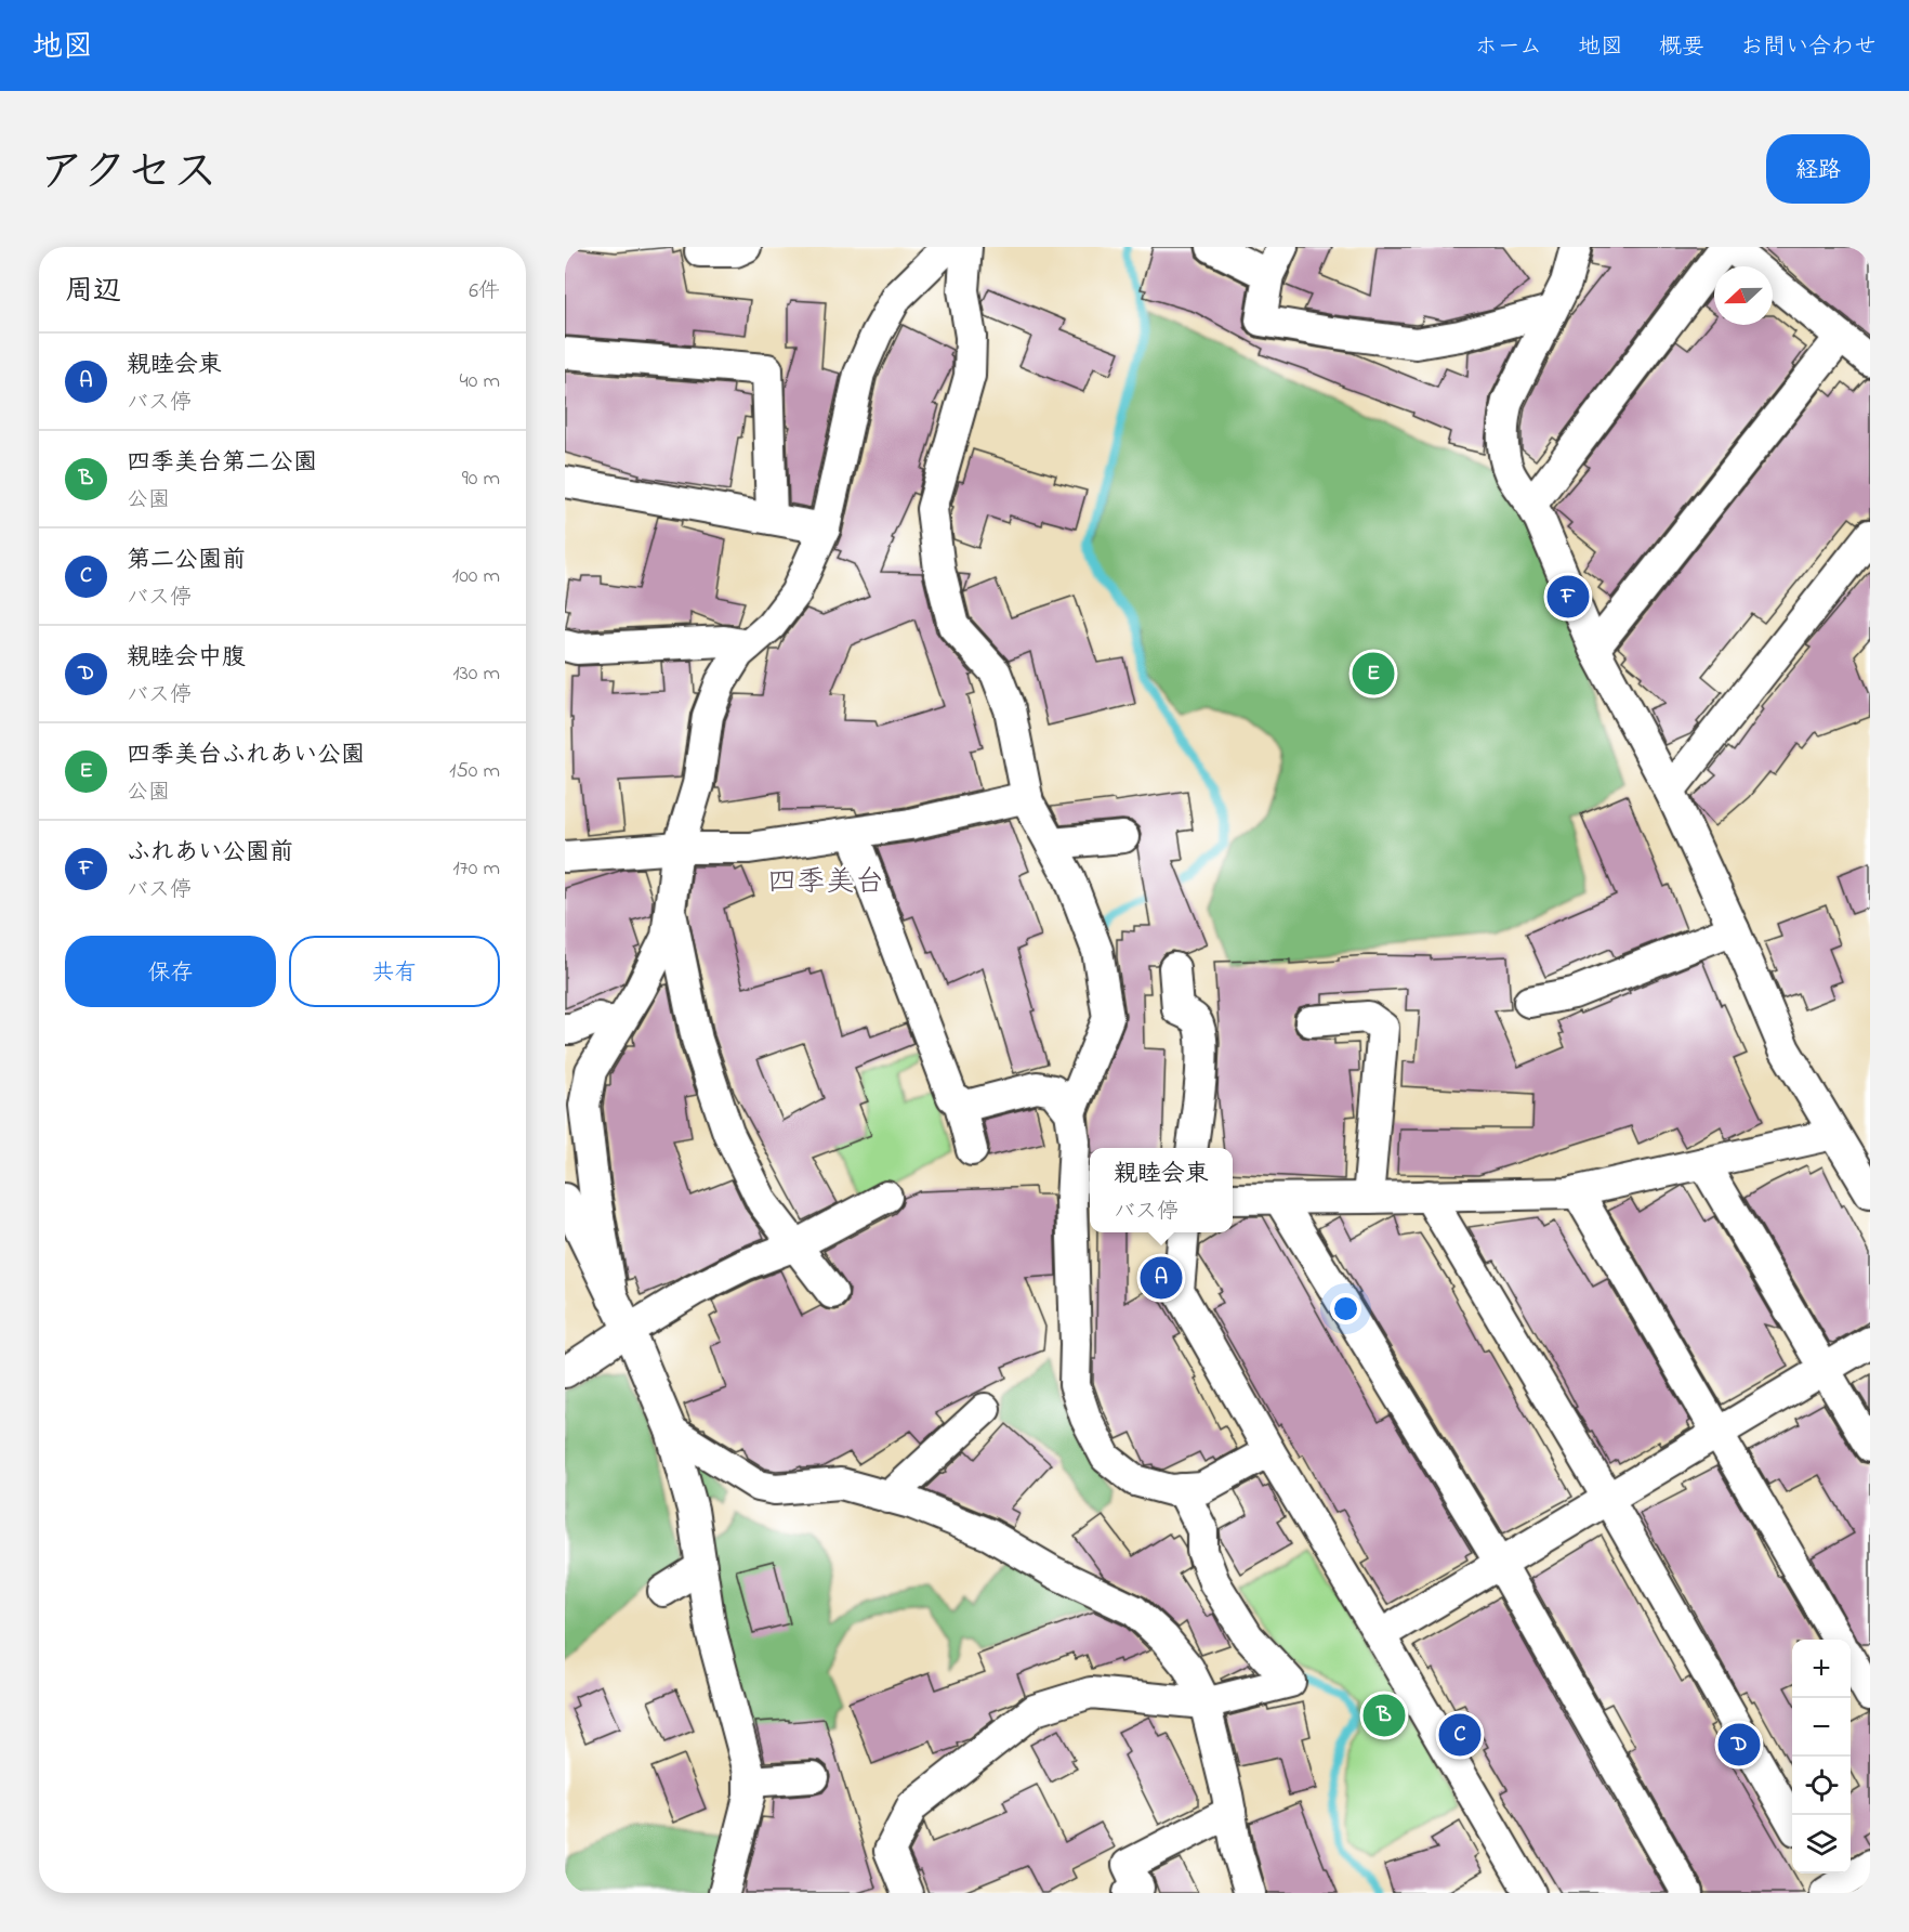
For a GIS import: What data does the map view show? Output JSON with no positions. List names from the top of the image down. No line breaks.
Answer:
{"districts":["四季美台"],"north":"left","page":{"header":"地図","nav":["ホーム","地図","概要","お問い合わせ"],"title":"アクセス","buttons":["経路",["保存","共有"]],"heading":["周辺","6件"],"list":[{"mark":"A","name":"親睦会東","note":"バス停","value":"40 m"},{"mark":"B","name":"四季美台第二公園","note":"公園","value":"90 m"},{"mark":"C","name":"第二公園前","note":"バス停","value":"100 m"},{"mark":"D","name":"親睦会中腹","note":"バス停","value":"130 m"},{"mark":"E","name":"四季美台ふれあい公園","note":"公園","value":"150 m"},{"mark":"F","name":"ふれあい公園前","note":"バス停","value":"170 m"}],"pins":["F","E","A","B","C","D"],"popup":["親睦会東","バス停"],"map_buttons":["+","−"]}}
